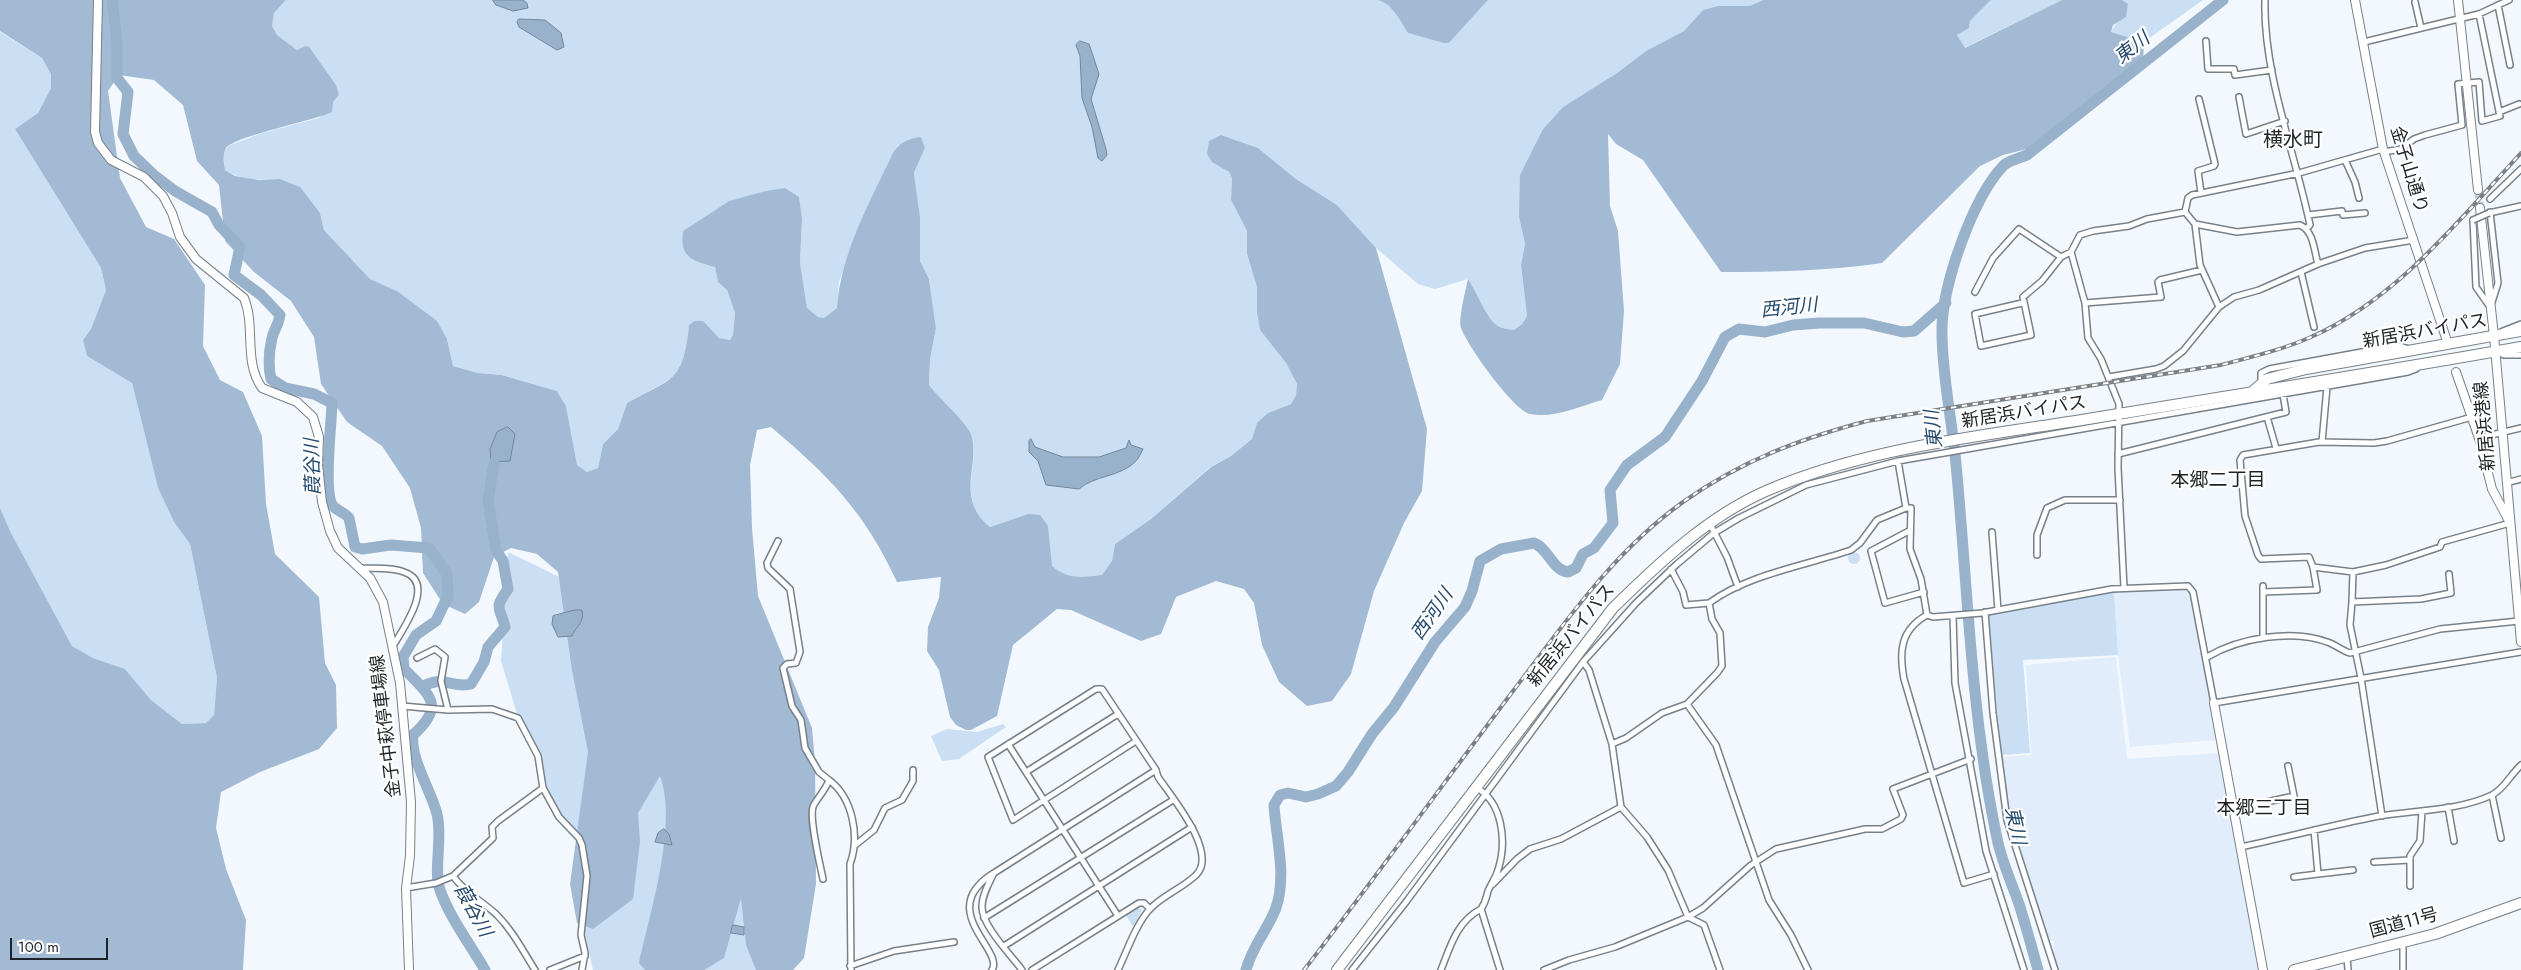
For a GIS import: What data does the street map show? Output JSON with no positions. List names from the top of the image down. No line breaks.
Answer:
{"streets":{"highway":["新居浜バイパス","国道11号"],"main road":["金子山通り","新居浜港線","金子中萩停車場線"]},"crossings":[["金子山通り","新居浜バイパス"],["新居浜バイパス","新居浜港線"]],"districts":["横水町","本郷二丁目","本郷三丁目"],"water":["東川","西河川","葭谷川"],"scale_bar":"100 m"}
